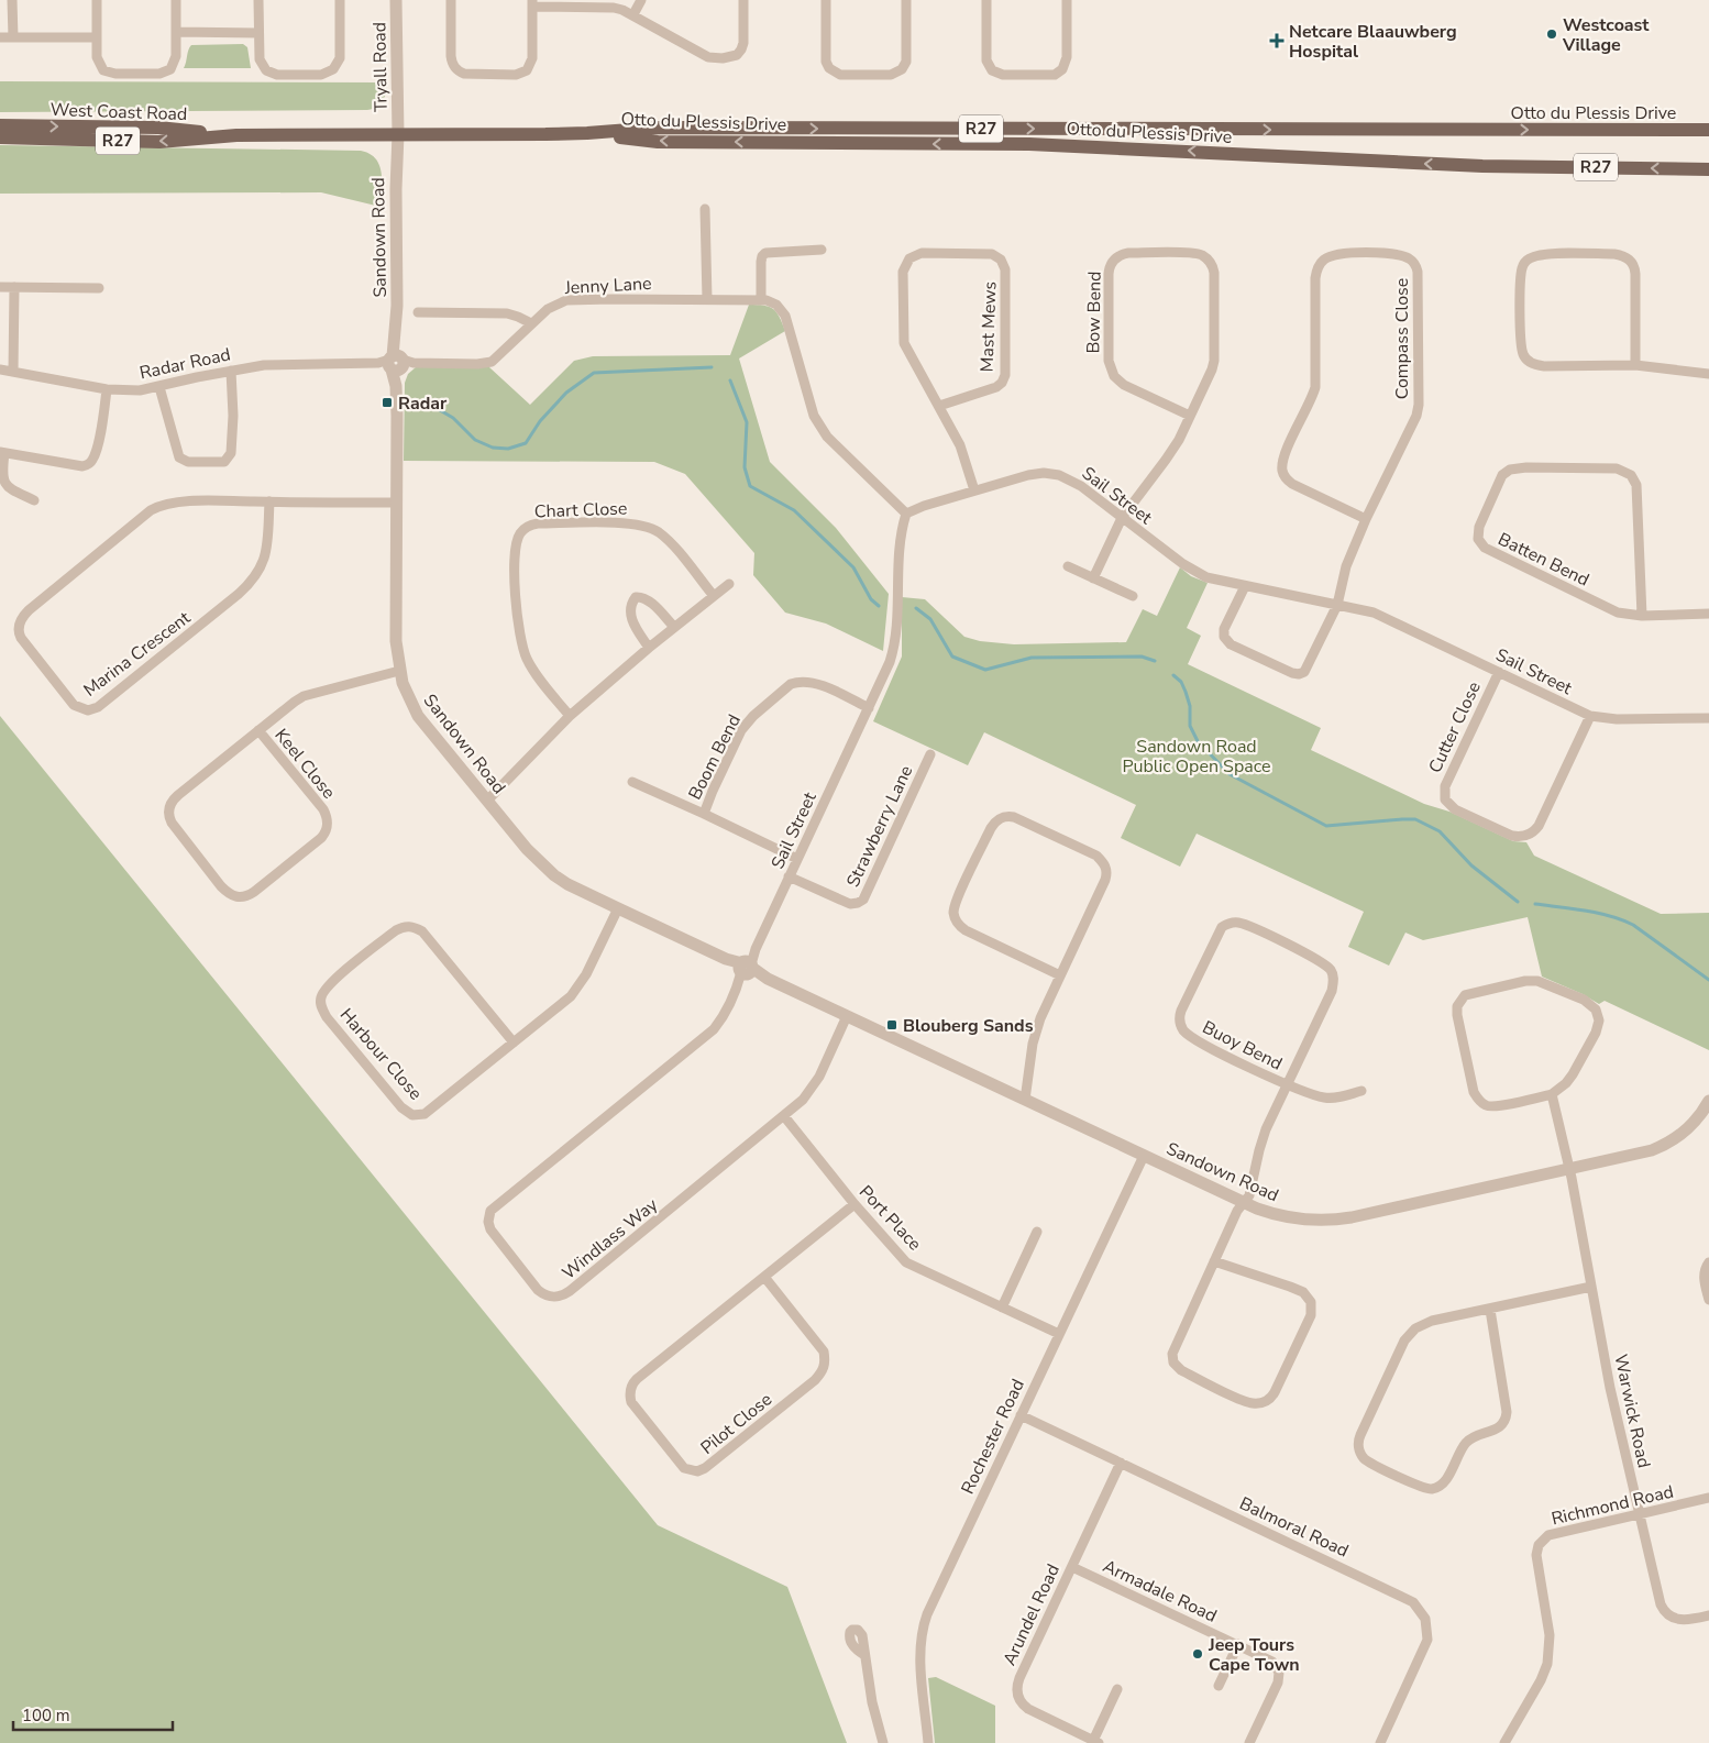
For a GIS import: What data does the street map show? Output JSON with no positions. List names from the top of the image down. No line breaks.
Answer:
{"streets":{"main road":["West Coast Road","Otto du Plessis Drive","R27"],"street":["Tryall Road","Sandown Road","Jenny Lane","Bow Bend","Mast Mews","Compass Close","Radar Road","Sail Street","Chart Close","Batten Bend","Marina Crescent","Cutter Close","Boom Bend","Keel Close","Strawberry Lane","Buoy Bend","Harbour Close","Port Place","Windlass Way","Warwick Road","Pilot Close","Rochester Road","Richmond Road","Balmoral Road","Armadale Road","Arundel Road"]},"crossings":[["Tryall Road","West Coast Road"],["Tryall Road","Otto du Plessis Drive"],["Tryall Road","Sandown Road"],["West Coast Road","Otto du Plessis Drive"],["West Coast Road","Sandown Road"],["Otto du Plessis Drive","Sandown Road"],["Sandown Road","Jenny Lane"],["Sandown Road","Radar Road"],["Sandown Road","Sail Street"],["Sandown Road","Marina Crescent"],["Sandown Road","Keel Close"],["Sandown Road","Buoy Bend"],["Sandown Road","Harbour Close"],["Sandown Road","Windlass Way"],["Sandown Road","Warwick Road"],["Sandown Road","Rochester Road"],["Jenny Lane","Radar Road"],["Bow Bend","Sail Street"],["Mast Mews","Sail Street"],["Compass Close","Sail Street"],["Sail Street","Cutter Close"],["Sail Street","Boom Bend"],["Sail Street","Strawberry Lane"],["Sail Street","Windlass Way"],["Port Place","Windlass Way"],["Port Place","Pilot Close"],["Port Place","Rochester Road"],["Warwick Road","Richmond Road"],["Rochester Road","Balmoral Road"],["Balmoral Road","Arundel Road"],["Armadale Road","Arundel Road"]],"parks":["Sandown Road Public Open Space"],"places":{"other":["Westcoast Village","Jeep Tours Cape Town"],"health":["Netcare Blaauwberg Hospital"],"transit":["Radar","Blouberg Sands"]},"scale_bar":"100 m"}
